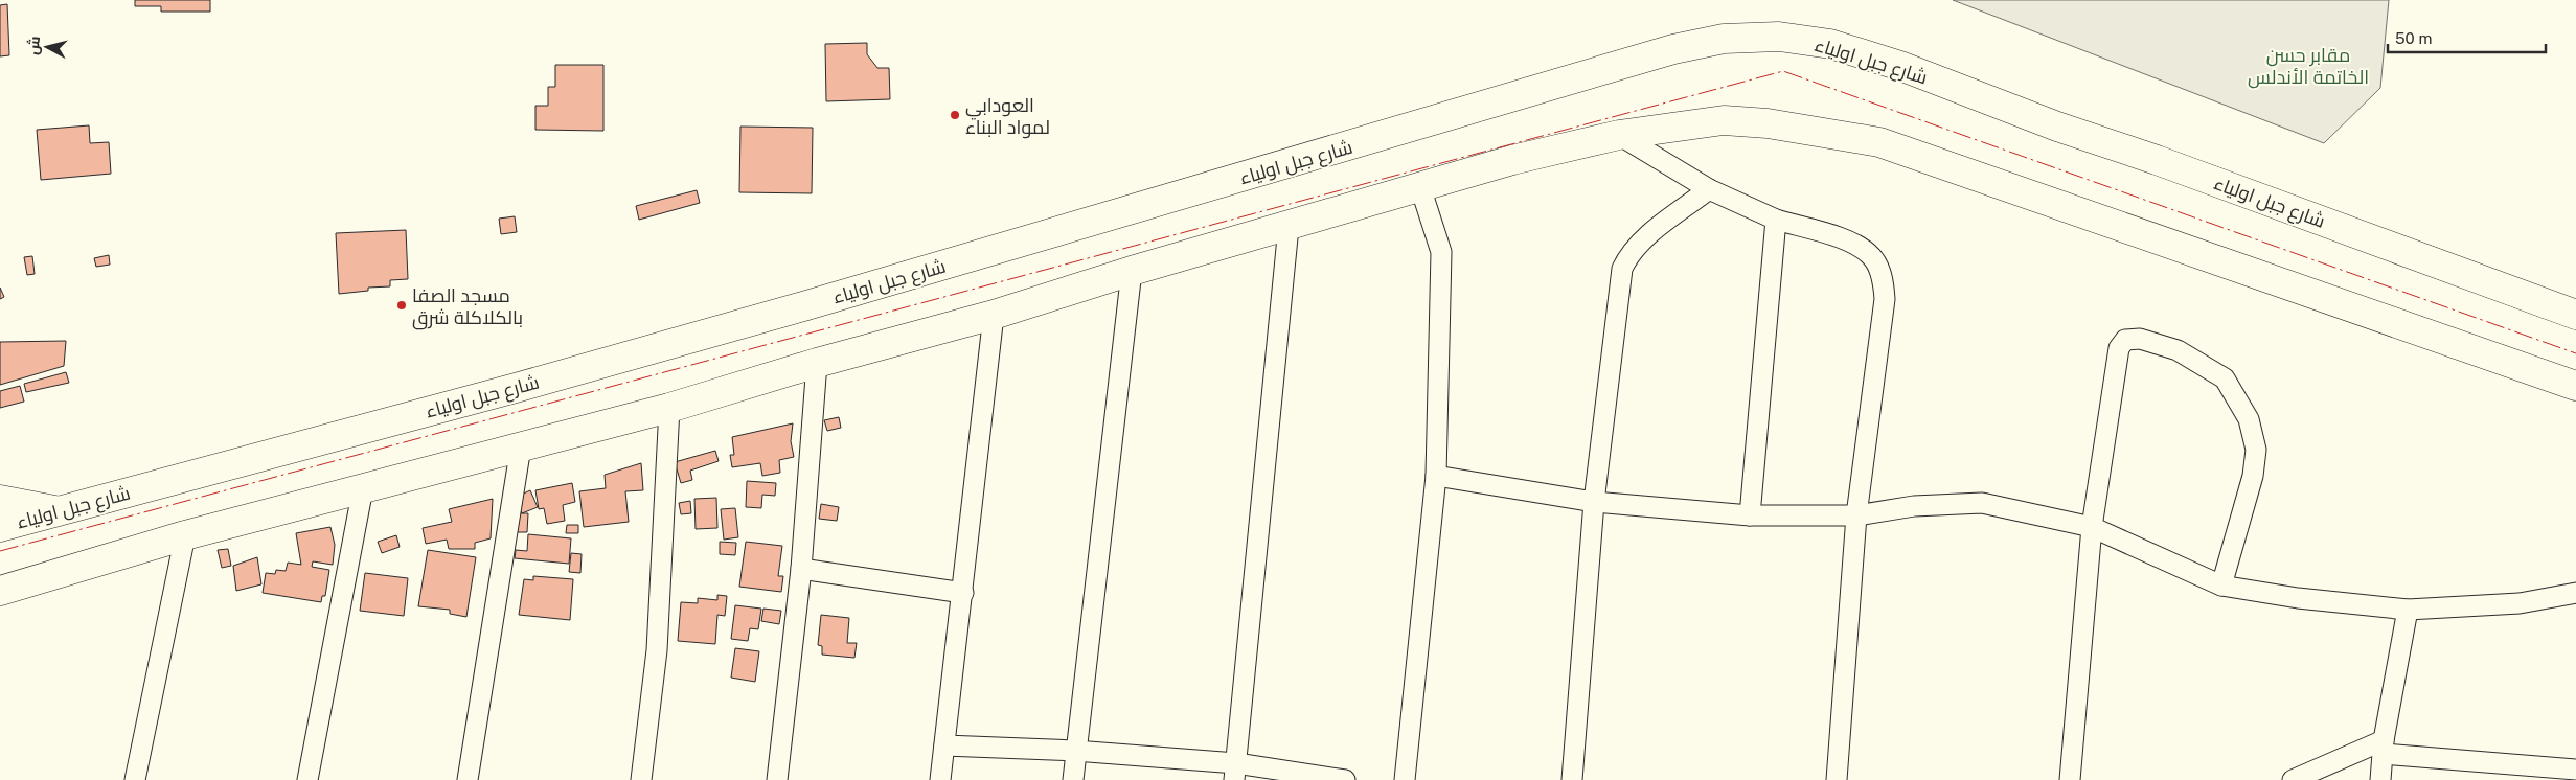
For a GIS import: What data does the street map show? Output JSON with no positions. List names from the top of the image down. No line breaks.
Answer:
{"streets":{"highway":["شارع جبل اولياء"]},"parks":["مقابر حسن الخاتمة الأندلس"],"places":["العودابي لمواد البناء","مسجد الصفا بالكلاكلة شرق"],"scale_bar":"50 m","north":"left"}
